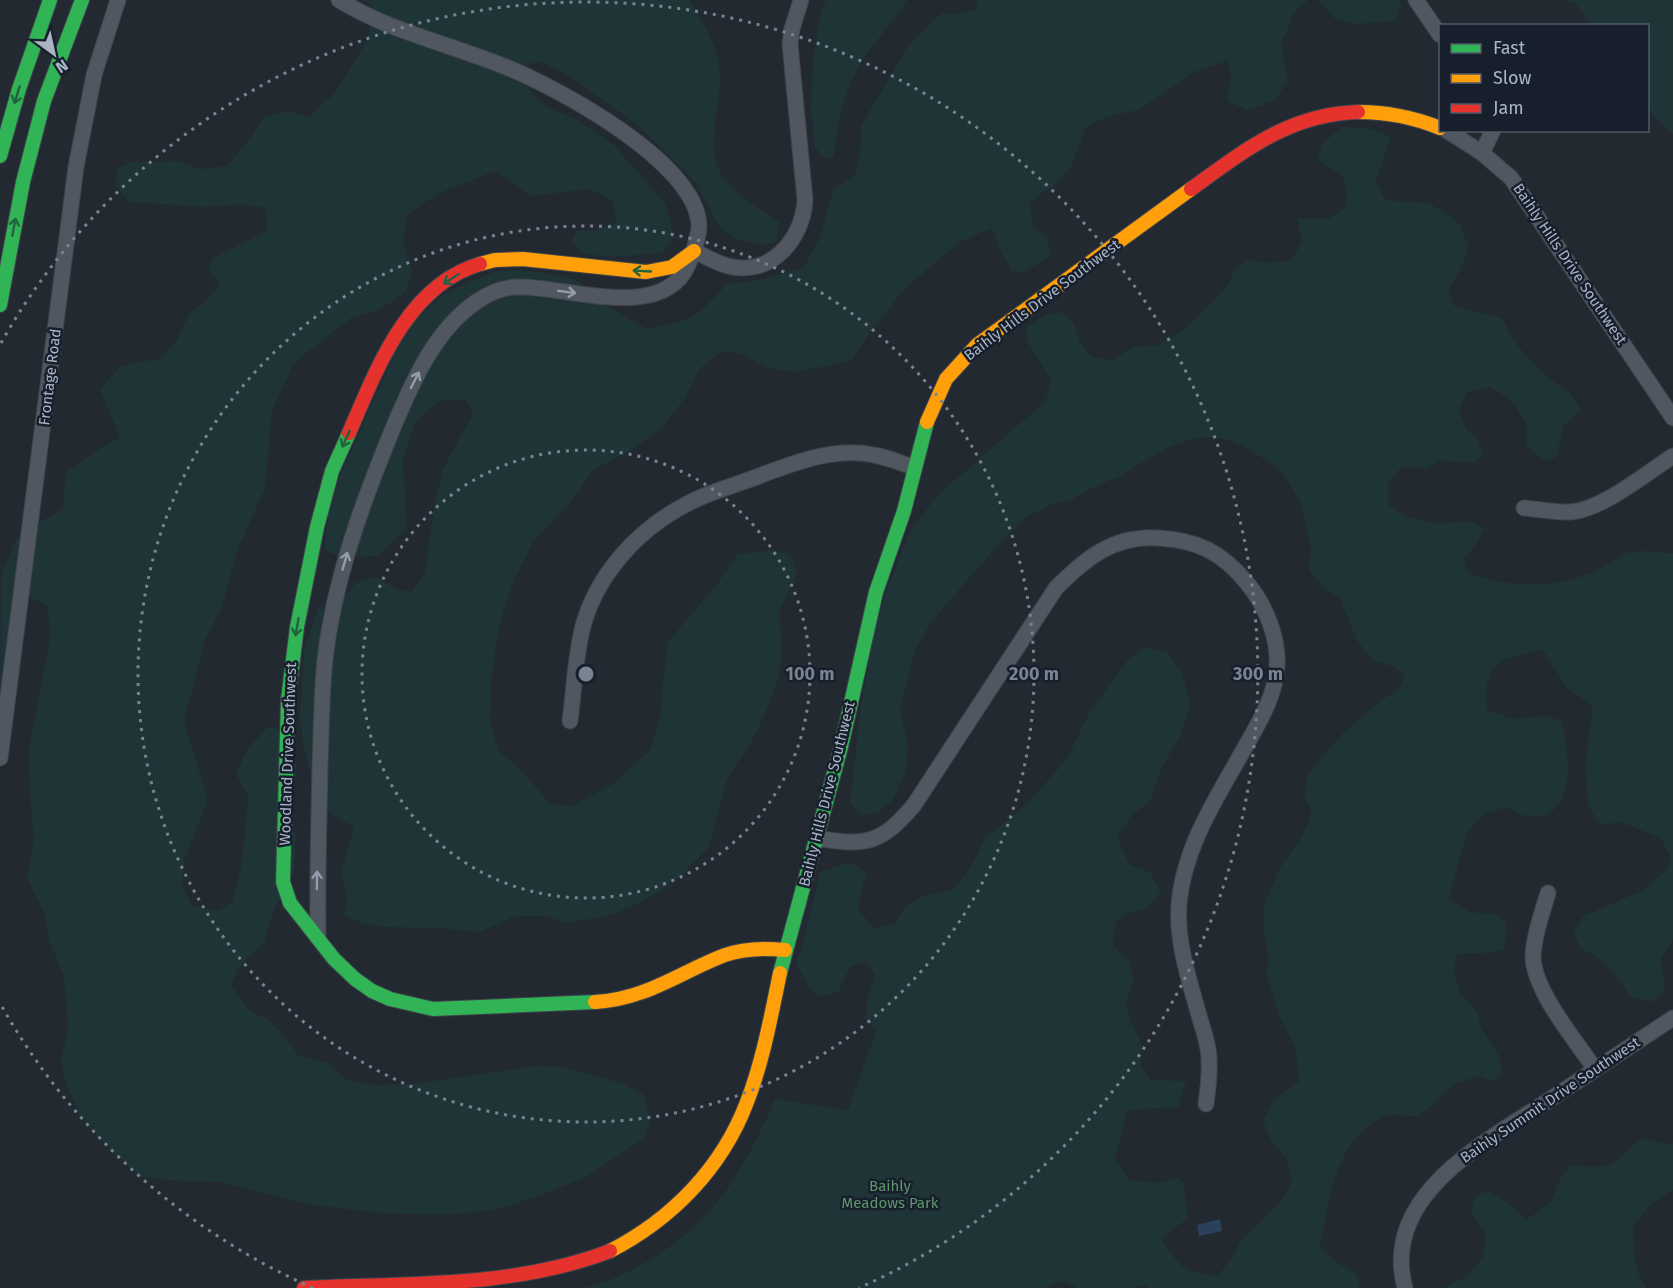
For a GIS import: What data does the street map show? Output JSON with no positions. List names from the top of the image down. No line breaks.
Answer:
{"streets":{"street":["Baihly Hills Drive Southwest","Frontage Road","Woodland Drive Southwest","Baihly Summit Drive Southwest"]},"crossings":[["Baihly Hills Drive Southwest","Woodland Drive Southwest"]],"one_way":["Woodland Drive Southwest"],"parks":["Baihly Meadows Park"],"legend":["Fast","Slow","Jam"],"north":"bottom right","rings":["100 m","200 m","300 m"]}
